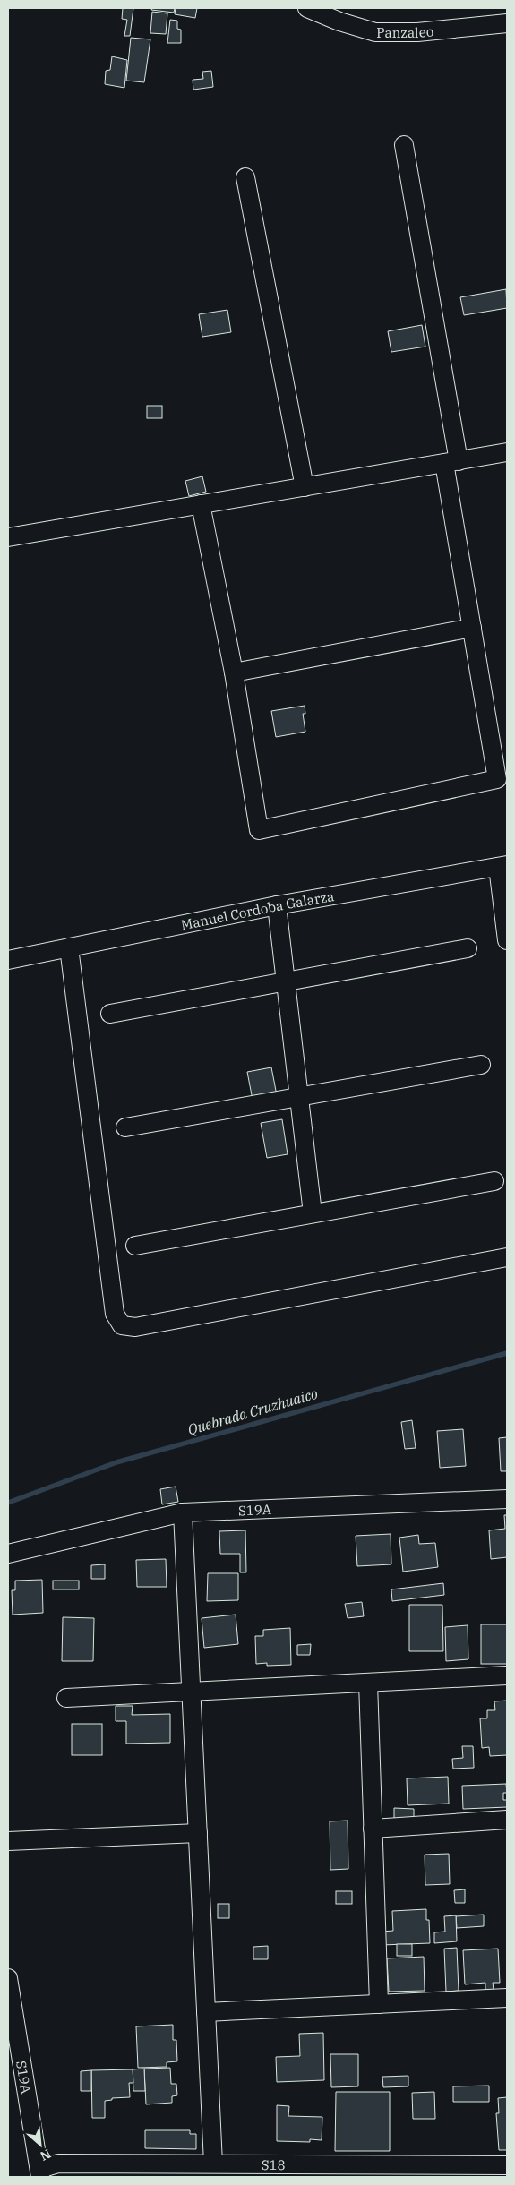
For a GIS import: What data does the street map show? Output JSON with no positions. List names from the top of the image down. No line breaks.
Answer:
{"streets":{"street":["Panzaleo","Manuel Cordoba Galarza","S19A","S18"]},"crossings":[["S19A","S18"]],"water":["Quebrada Cruzhuaico"],"north":"bottom right"}
